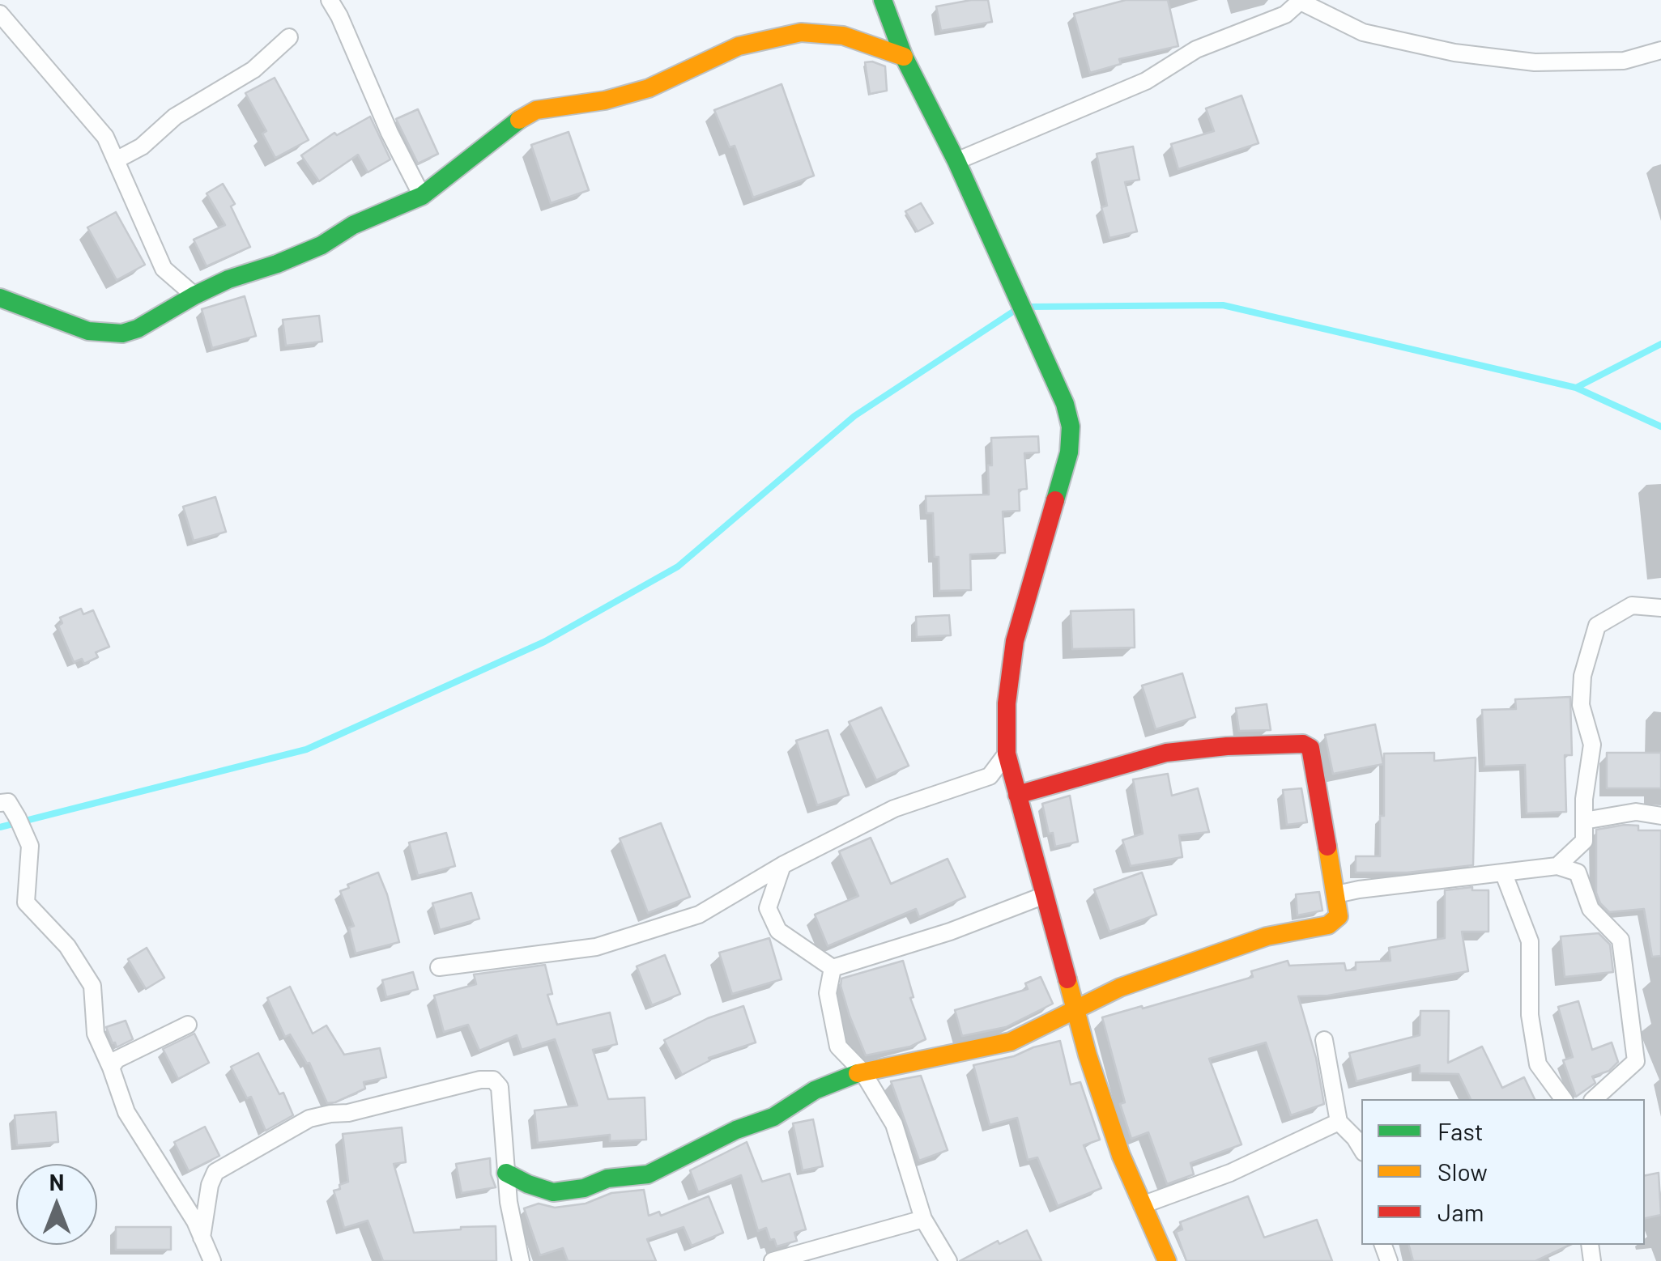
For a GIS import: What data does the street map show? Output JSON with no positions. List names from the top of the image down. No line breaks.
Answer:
{"legend":["Fast","Slow","Jam"],"north":"top"}
